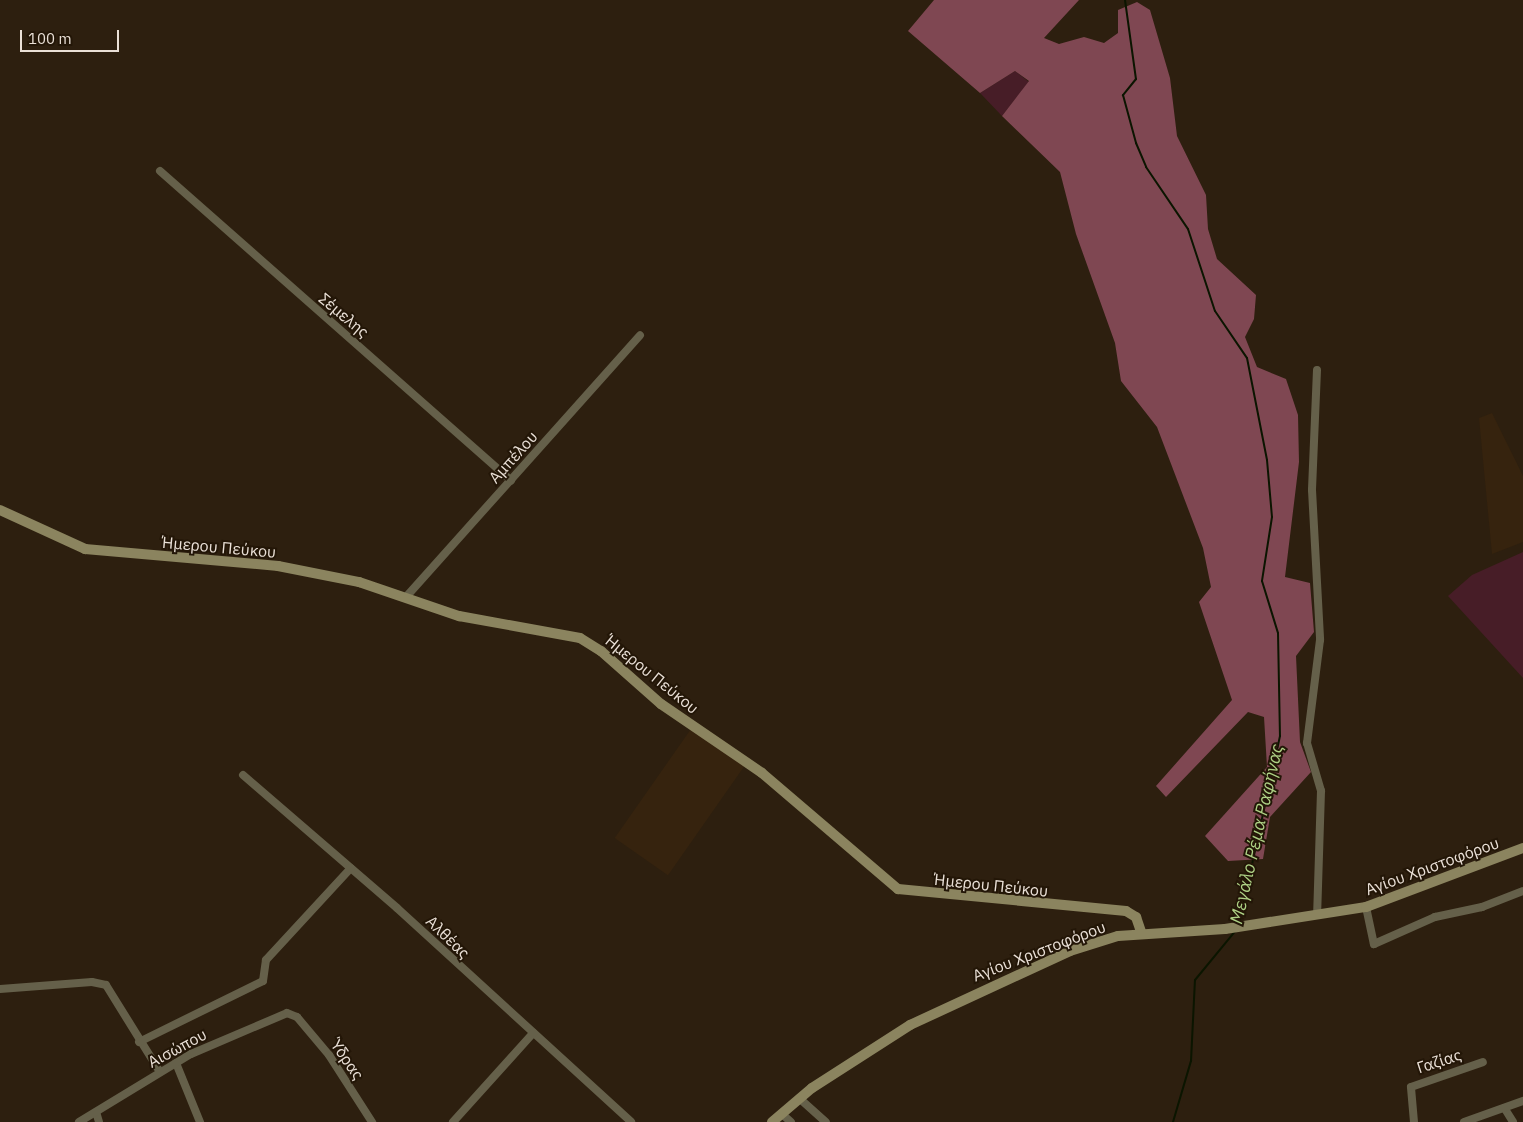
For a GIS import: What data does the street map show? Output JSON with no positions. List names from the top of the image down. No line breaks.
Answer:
{"streets":{"street":["Σέμελης","Αμπέλου","Ήμερου Πεύκου","Αγίου Χριστοφόρου","Αλθέας","Αισώπου","Ύδρας","Γαζίας"]},"crossings":[["Σέμελης","Αμπέλου"],["Αμπέλου","Ήμερου Πεύκου"],["Ήμερου Πεύκου","Αγίου Χριστοφόρου"],["Αισώπου","Ύδρας"]],"water":["Μεγάλο Ρέμα Ραφήνας"],"scale_bar":"100 m"}
